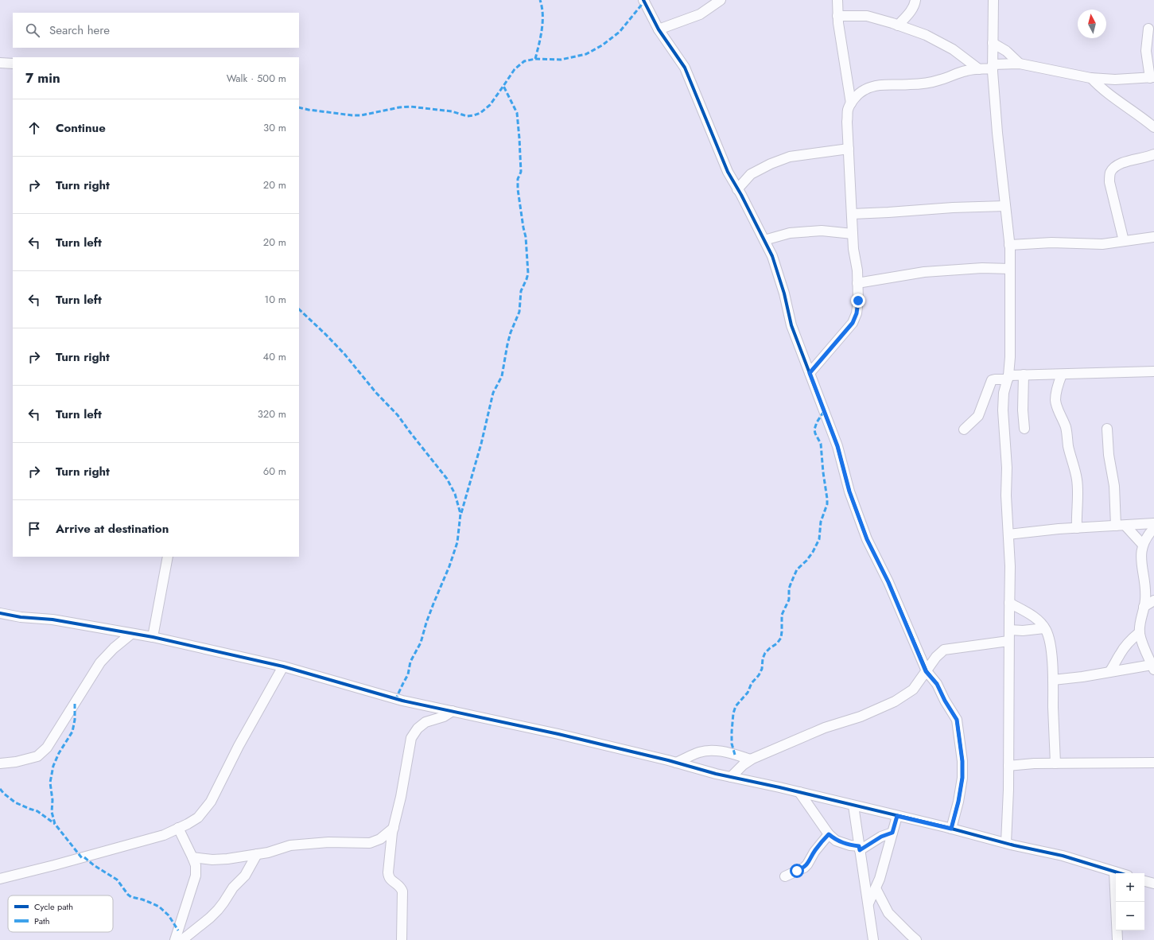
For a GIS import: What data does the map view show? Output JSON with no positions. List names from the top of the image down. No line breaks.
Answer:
{"legend":["Cycle path","Path"],"north":"top","page":{"search":"Search here","heading":["7 min","Walk · 500 m"],"list":[["Continue","30 m"],["Turn right","20 m"],["Turn left","20 m"],["Turn left","10 m"],["Turn right","40 m"],["Turn left","320 m"],["Turn right","60 m"],"Arrive at destination"],"map_buttons":["+","−"]}}
